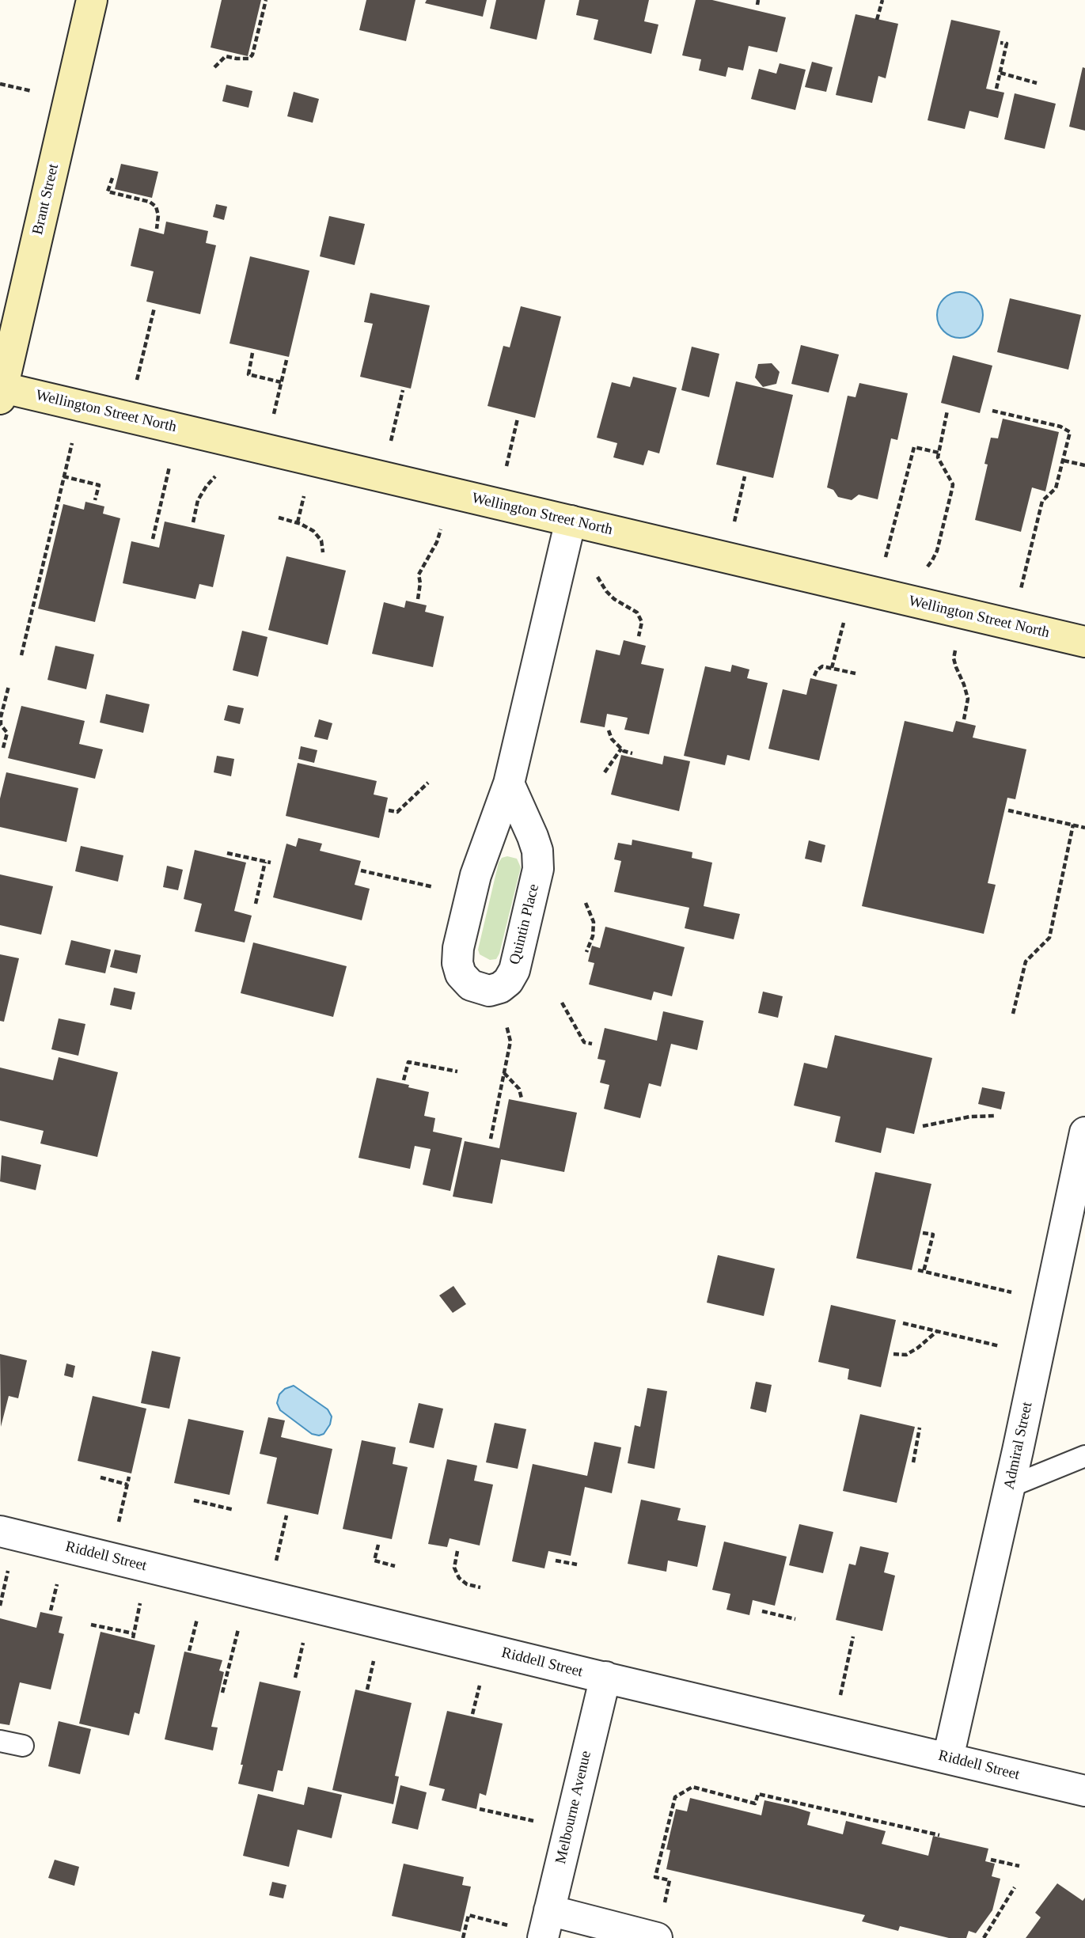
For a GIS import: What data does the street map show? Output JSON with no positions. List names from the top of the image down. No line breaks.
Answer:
{"streets":{"main road":["Brant Street","Wellington Street North"],"street":["Quintin Place","Admiral Street","Riddell Street","Melbourne Avenue"]},"crossings":[["Brant Street","Wellington Street North"],["Wellington Street North","Quintin Place"],["Admiral Street","Riddell Street"],["Riddell Street","Melbourne Avenue"]]}
